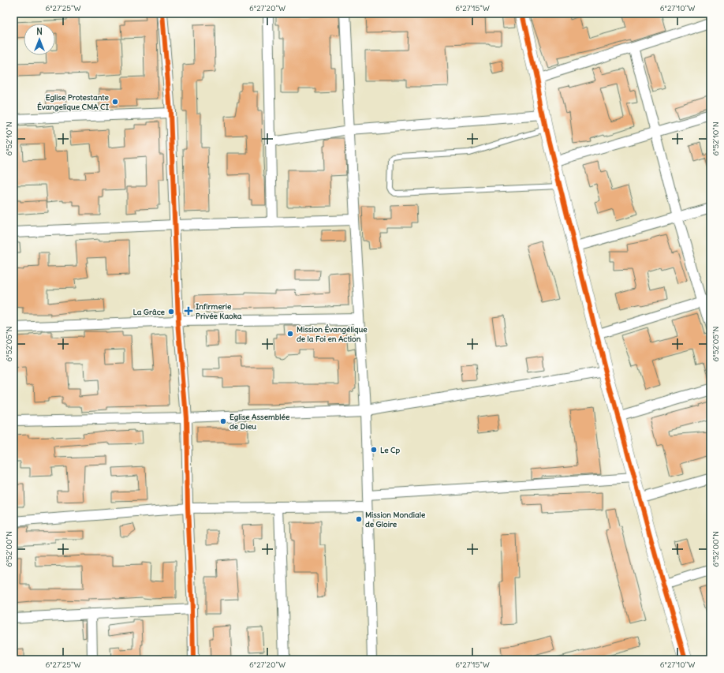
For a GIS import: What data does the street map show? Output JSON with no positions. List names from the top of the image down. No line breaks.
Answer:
{"places":{"other":["Eglise Protestante Évangelique CMA CI","La Grâce","Mission Évangélique de la Foi en Action","Eglise Assemblée de Dieu","Le Cp","Mission Mondiale de Gloire"],"health":["Infirmerie Privée Kaoka"]},"north":"top","coordinates":["6°27'25\"W","6°27'20\"W","6°27'15\"W","6°27'10\"W","6°52'10\"N","6°52'05\"N","6°52'00\"N"]}
